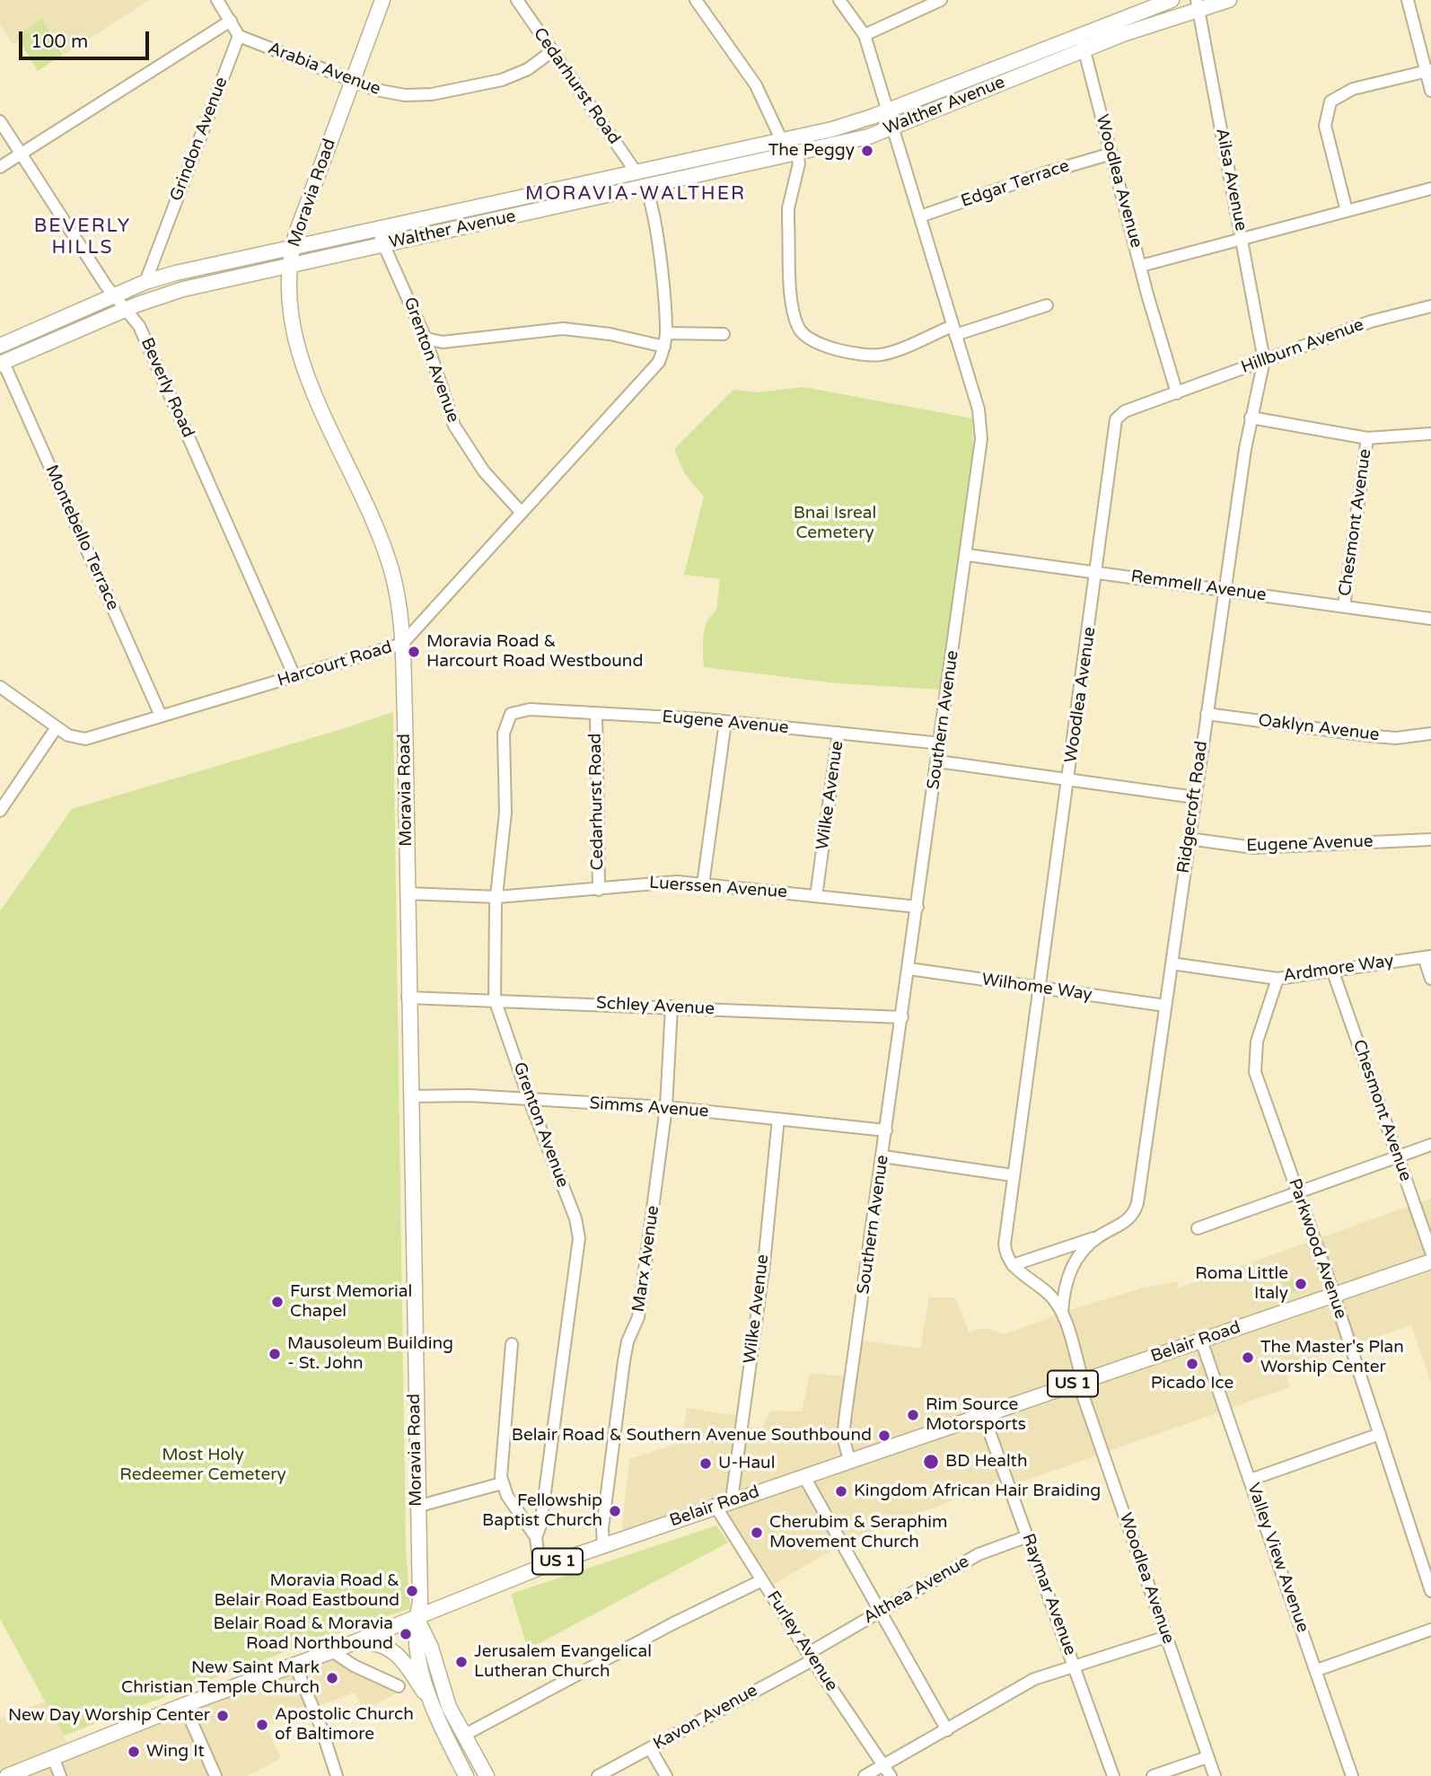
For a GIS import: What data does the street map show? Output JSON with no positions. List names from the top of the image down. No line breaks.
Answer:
{"streets":{"main road":["Walther Avenue","Moravia Road","Belair Road","US 1"],"street":["Arabia Avenue","Cedarhurst Road","Grindon Avenue","Ailsa Avenue","Woodlea Avenue","Edgar Terrace","Hillburn Avenue","Grenton Avenue","Beverly Road","Chesmont Avenue","Montebello Terrace","Remmell Avenue","Harcourt Road","Southern Avenue","Eugene Avenue","Oaklyn Avenue","Wilke Avenue","Ridgecroft Road","Luerssen Avenue","Ardmore Way","Wilhome Way","Schley Avenue","Simms Avenue","Parkwood Avenue","Marx Avenue","Valley View Avenue","Althea Avenue","Raymar Avenue","Furley Avenue","Kavon Avenue"]},"crossings":[["Arabia Avenue","Cedarhurst Road"],["Arabia Avenue","Grindon Avenue"],["Arabia Avenue","Moravia Road"],["Cedarhurst Road","Walther Avenue"],["Cedarhurst Road","Eugene Avenue"],["Cedarhurst Road","Luerssen Avenue"],["Walther Avenue","Grindon Avenue"],["Walther Avenue","Ailsa Avenue"],["Walther Avenue","Woodlea Avenue"],["Walther Avenue","Moravia Road"],["Walther Avenue","Grenton Avenue"],["Walther Avenue","Beverly Road"],["Walther Avenue","Montebello Terrace"],["Walther Avenue","Southern Avenue"],["Ailsa Avenue","Hillburn Avenue"],["Ailsa Avenue","Ridgecroft Road"],["Woodlea Avenue","Edgar Terrace"],["Woodlea Avenue","Hillburn Avenue"],["Woodlea Avenue","Remmell Avenue"],["Woodlea Avenue","Ridgecroft Road"],["Woodlea Avenue","Wilhome Way"],["Woodlea Avenue","Belair Road"],["Edgar Terrace","Southern Avenue"],["Moravia Road","Harcourt Road"],["Moravia Road","Luerssen Avenue"],["Moravia Road","Schley Avenue"],["Moravia Road","Simms Avenue"],["Moravia Road","Belair Road"],["Hillburn Avenue","Ridgecroft Road"],["Grenton Avenue","Harcourt Road"],["Grenton Avenue","Eugene Avenue"],["Grenton Avenue","Luerssen Avenue"],["Grenton Avenue","Schley Avenue"],["Grenton Avenue","Simms Avenue"],["Beverly Road","Harcourt Road"],["Chesmont Avenue","Remmell Avenue"],["Chesmont Avenue","Ardmore Way"],["Montebello Terrace","Harcourt Road"],["Remmell Avenue","Southern Avenue"],["Remmell Avenue","Ridgecroft Road"],["Southern Avenue","Eugene Avenue"],["Southern Avenue","Luerssen Avenue"],["Southern Avenue","Wilhome Way"],["Southern Avenue","Schley Avenue"],["Southern Avenue","Simms Avenue"],["Southern Avenue","Belair Road"],["Eugene Avenue","Wilke Avenue"],["Eugene Avenue","Ridgecroft Road"],["Oaklyn Avenue","Ridgecroft Road"],["Wilke Avenue","Luerssen Avenue"],["Wilke Avenue","Simms Avenue"],["Wilke Avenue","Belair Road"],["Ridgecroft Road","Ardmore Way"],["Ridgecroft Road","Wilhome Way"],["Ardmore Way","Parkwood Avenue"],["Schley Avenue","Marx Avenue"],["Simms Avenue","Marx Avenue"],["Parkwood Avenue","Belair Road"],["Marx Avenue","Belair Road"],["Belair Road","Valley View Avenue"],["Belair Road","Raymar Avenue"],["Belair Road","Furley Avenue"],["Althea Avenue","Raymar Avenue"],["Althea Avenue","Furley Avenue"],["Althea Avenue","Kavon Avenue"],["Furley Avenue","Kavon Avenue"]],"districts":["MORAVIA-WALTHER","BEVERLY HILLS"],"parks":["Bnai Isreal Cemetery","Most Holy Redeemer Cemetery"],"places":["The Peggy","Moravia Road & Harcourt Road Westbound","Roma Little Italy","Furst Memorial Chapel","Mausoleum Building - St. John","The Master's Plan Worship Center","Picado Ice","Rim Source Motorsports","Belair Road & Southern Avenue Southbound","BD Health","U-Haul","Kingdom African Hair Braiding","Fellowship Baptist Church","Cherubim & Seraphim Movement Church","Moravia Road & Belair Road Eastbound","Belair Road & Moravia Road Northbound","Jerusalem Evangelical Lutheran Church","New Saint Mark Christian Temple Church","New Day Worship Center","Apostolic Church of Baltimore","Wing It"],"scale_bar":"100 m"}
